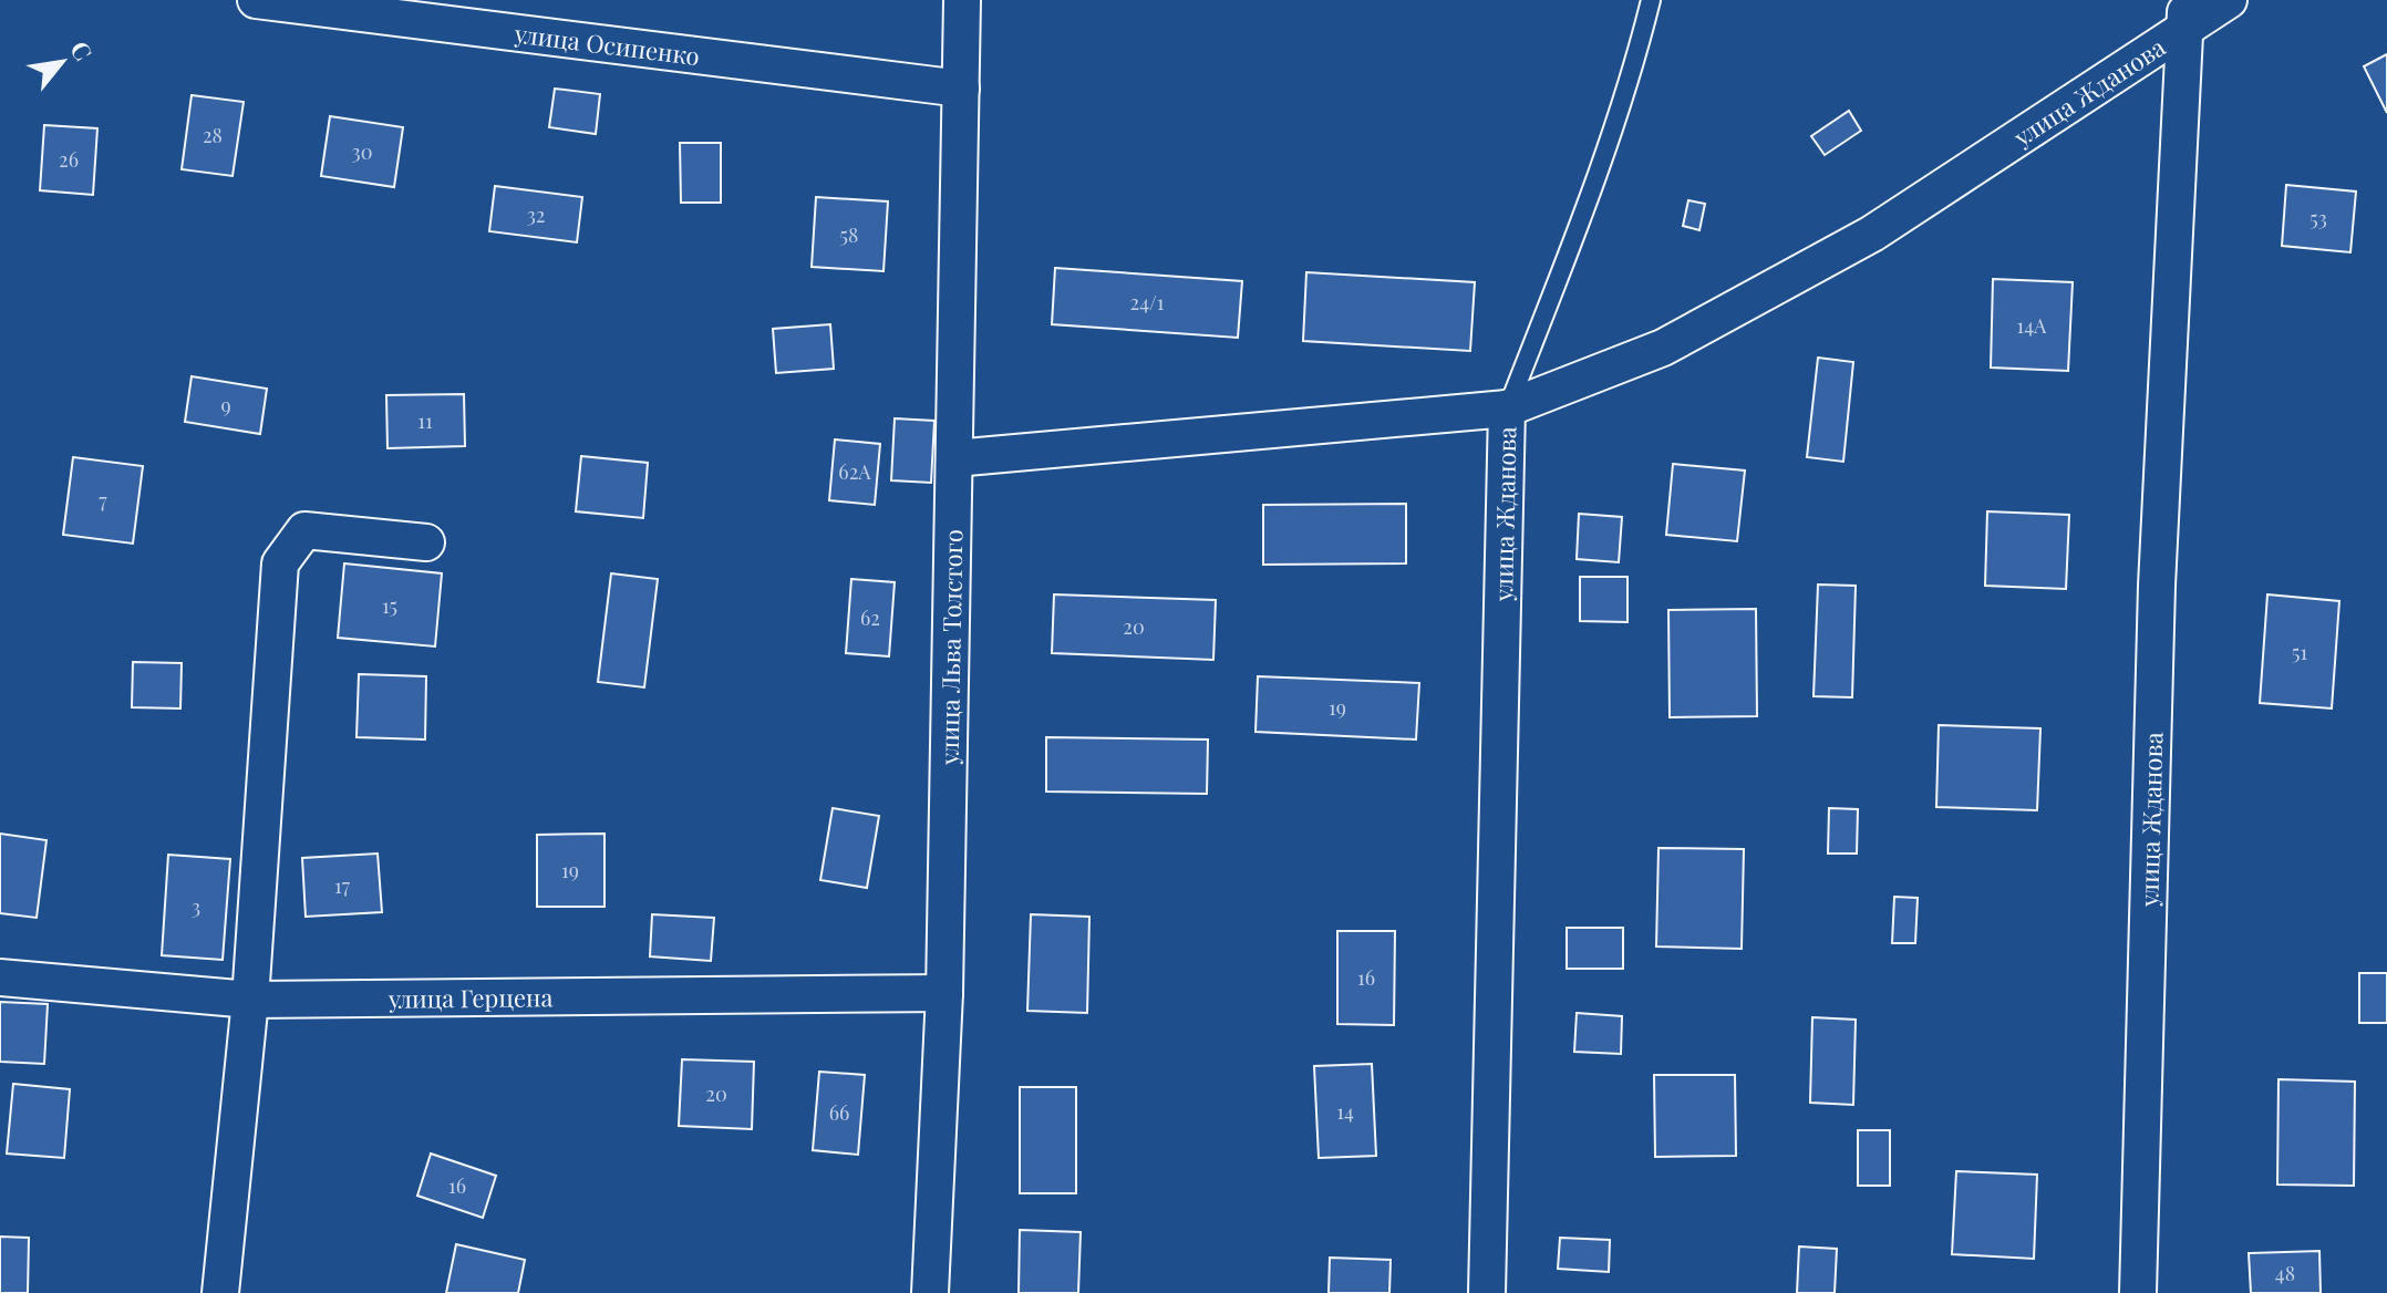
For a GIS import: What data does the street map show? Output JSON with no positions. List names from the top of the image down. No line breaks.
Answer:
{"streets":{"street":["улица Осипенко","улица Жданова","улица Льва Толстого","улица Герцена"]},"crossings":[["улица Осипенко","улица Льва Толстого"],["улица Льва Толстого","улица Герцена"]],"house_numbers":["28","30","26","32","53","58","24/1","14А","9","11","62А","7","15","62","20","51","19","19","17","3","16","20","14","66","16","48"],"north":"top right"}
